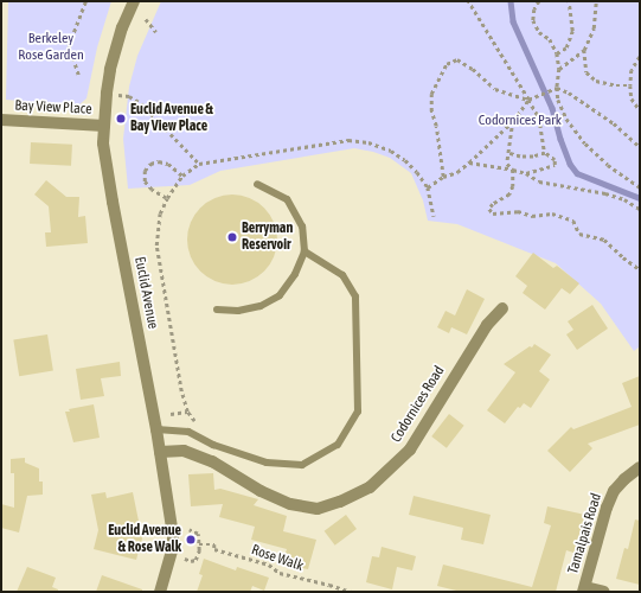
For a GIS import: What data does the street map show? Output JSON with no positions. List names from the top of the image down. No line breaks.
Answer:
{"streets":{"street":["Bay View Place","Euclid Avenue","Codornices Road","Tamalpais Road"],"path":["Rose Walk"]},"crossings":[["Bay View Place","Euclid Avenue"],["Euclid Avenue","Codornices Road"]],"parks":["Berkeley Rose Garden","Codornices Park"],"places":["Euclid Avenue & Bay View Place","Berryman Reservoir","Euclid Avenue & Rose Walk"]}
